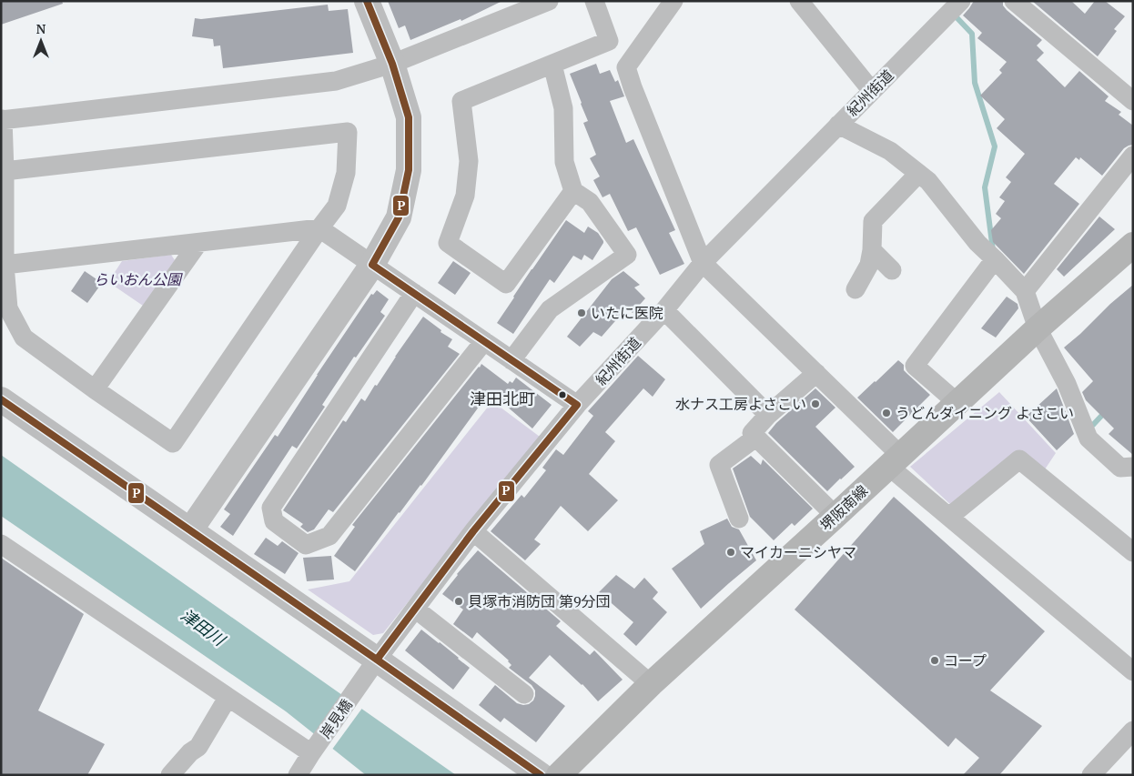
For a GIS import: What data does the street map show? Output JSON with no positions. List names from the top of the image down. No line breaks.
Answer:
{"streets":{"main road":["堺阪南線"],"street":["紀州街道","岸見橋"]},"crossings":[["紀州街道","岸見橋"]],"districts":["津田北町"],"water":["津田川"],"parks":["らいおん公園"],"places":["いたに医院","水ナス工房よさこい","うどんダイニング よさこい","マイカーニシヤマ","貝塚市消防団 第9分団","コープ"],"lines":["transit line P"],"north":"top"}
